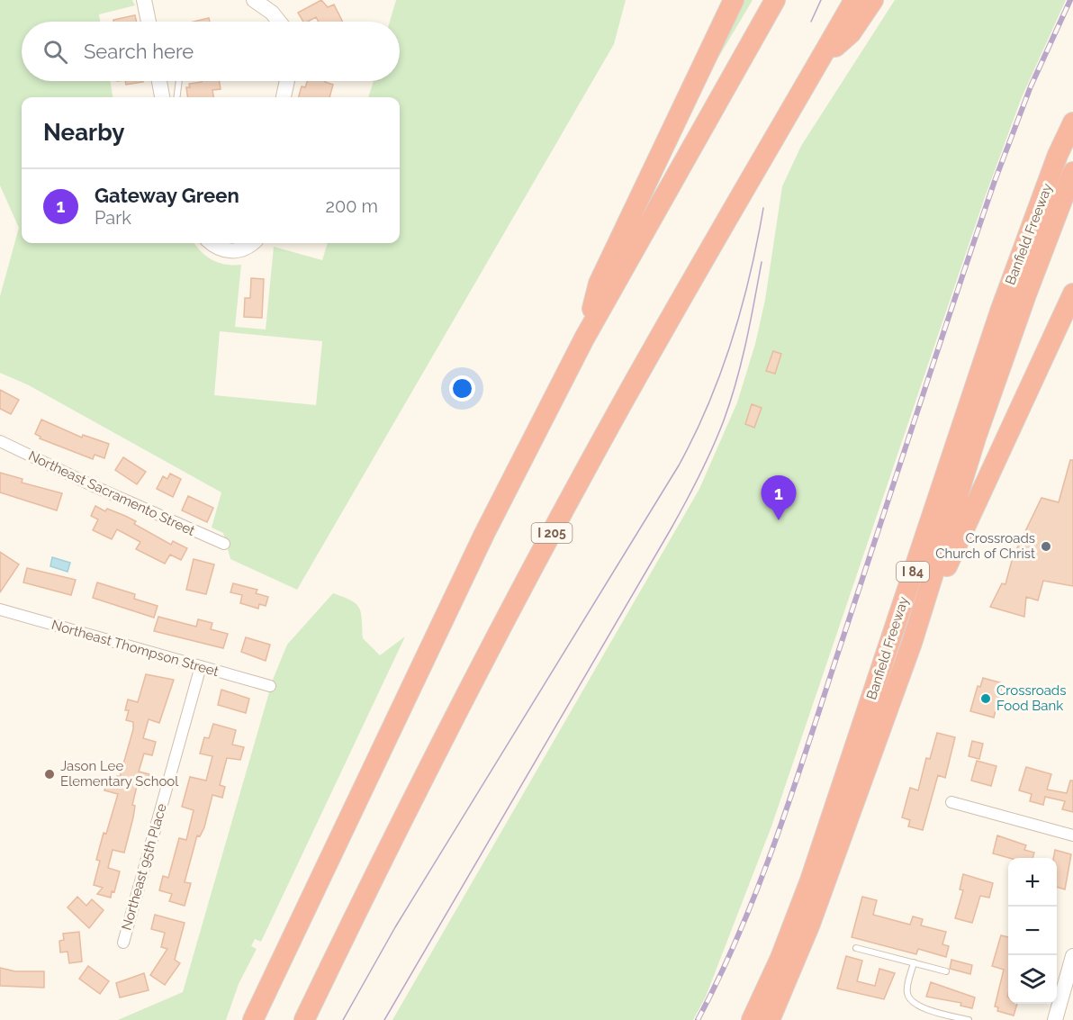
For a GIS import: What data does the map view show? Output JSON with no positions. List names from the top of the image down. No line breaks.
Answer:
{"streets":{"highway":["Banfield Freeway","I 205","I 84"],"street":["Northeast Sacramento Street","Northeast Thompson Street","Northeast 95th Place"]},"crossings":[["Northeast Thompson Street","Northeast 95th Place"]],"places":["Crossroads Church of Christ","Crossroads Food Bank","Jason Lee Elementary School"],"page":{"search":"Search here","heading":"Nearby","list":[{"mark":"1","name":"Gateway Green","note":"Park","value":"200 m"}],"pins":"1","map_buttons":["+","−"]}}
